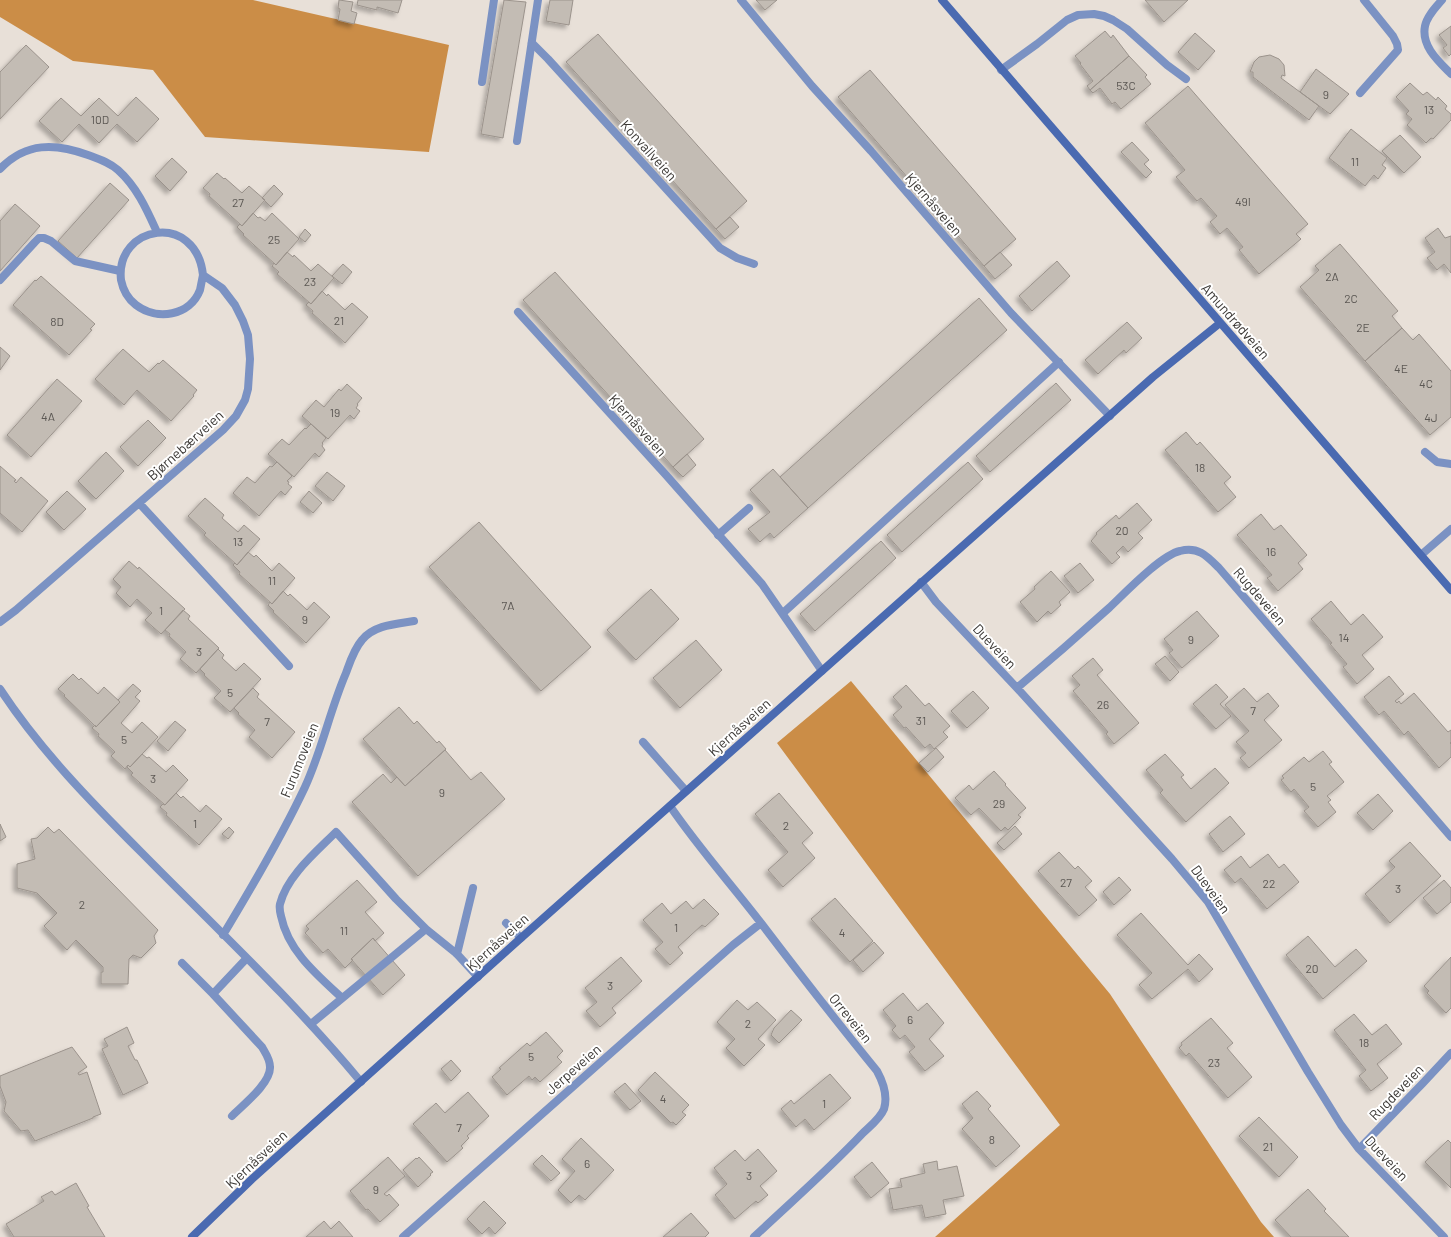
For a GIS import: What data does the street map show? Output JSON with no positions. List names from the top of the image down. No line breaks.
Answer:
{"streets":{"main road":["Kjernåsveien","Amundrødveien"],"street":["Konvallveien","Bjørnebærveien","Rugdeveien","Dueveien","Furumoveien","Orreveien","Jerpeveien"]},"crossings":[["Kjernåsveien","Amundrødveien"],["Kjernåsveien","Dueveien"],["Kjernåsveien","Orreveien"],["Rugdeveien","Dueveien"],["Orreveien","Jerpeveien"]],"house_numbers":["53C","9","13","10D","11","49I","27","25","2A","23","2C","21","8D","2E","4E","4C","19","4A","4J","18","20","13","16","11","7A","1","9","14","9","3","5","26","7","31","7","5","3","5","9","29","1","2","27","22","3","2","1","11","4","20","3","6","2","18","5","23","4","1","7","8","21","6","3","9"]}
